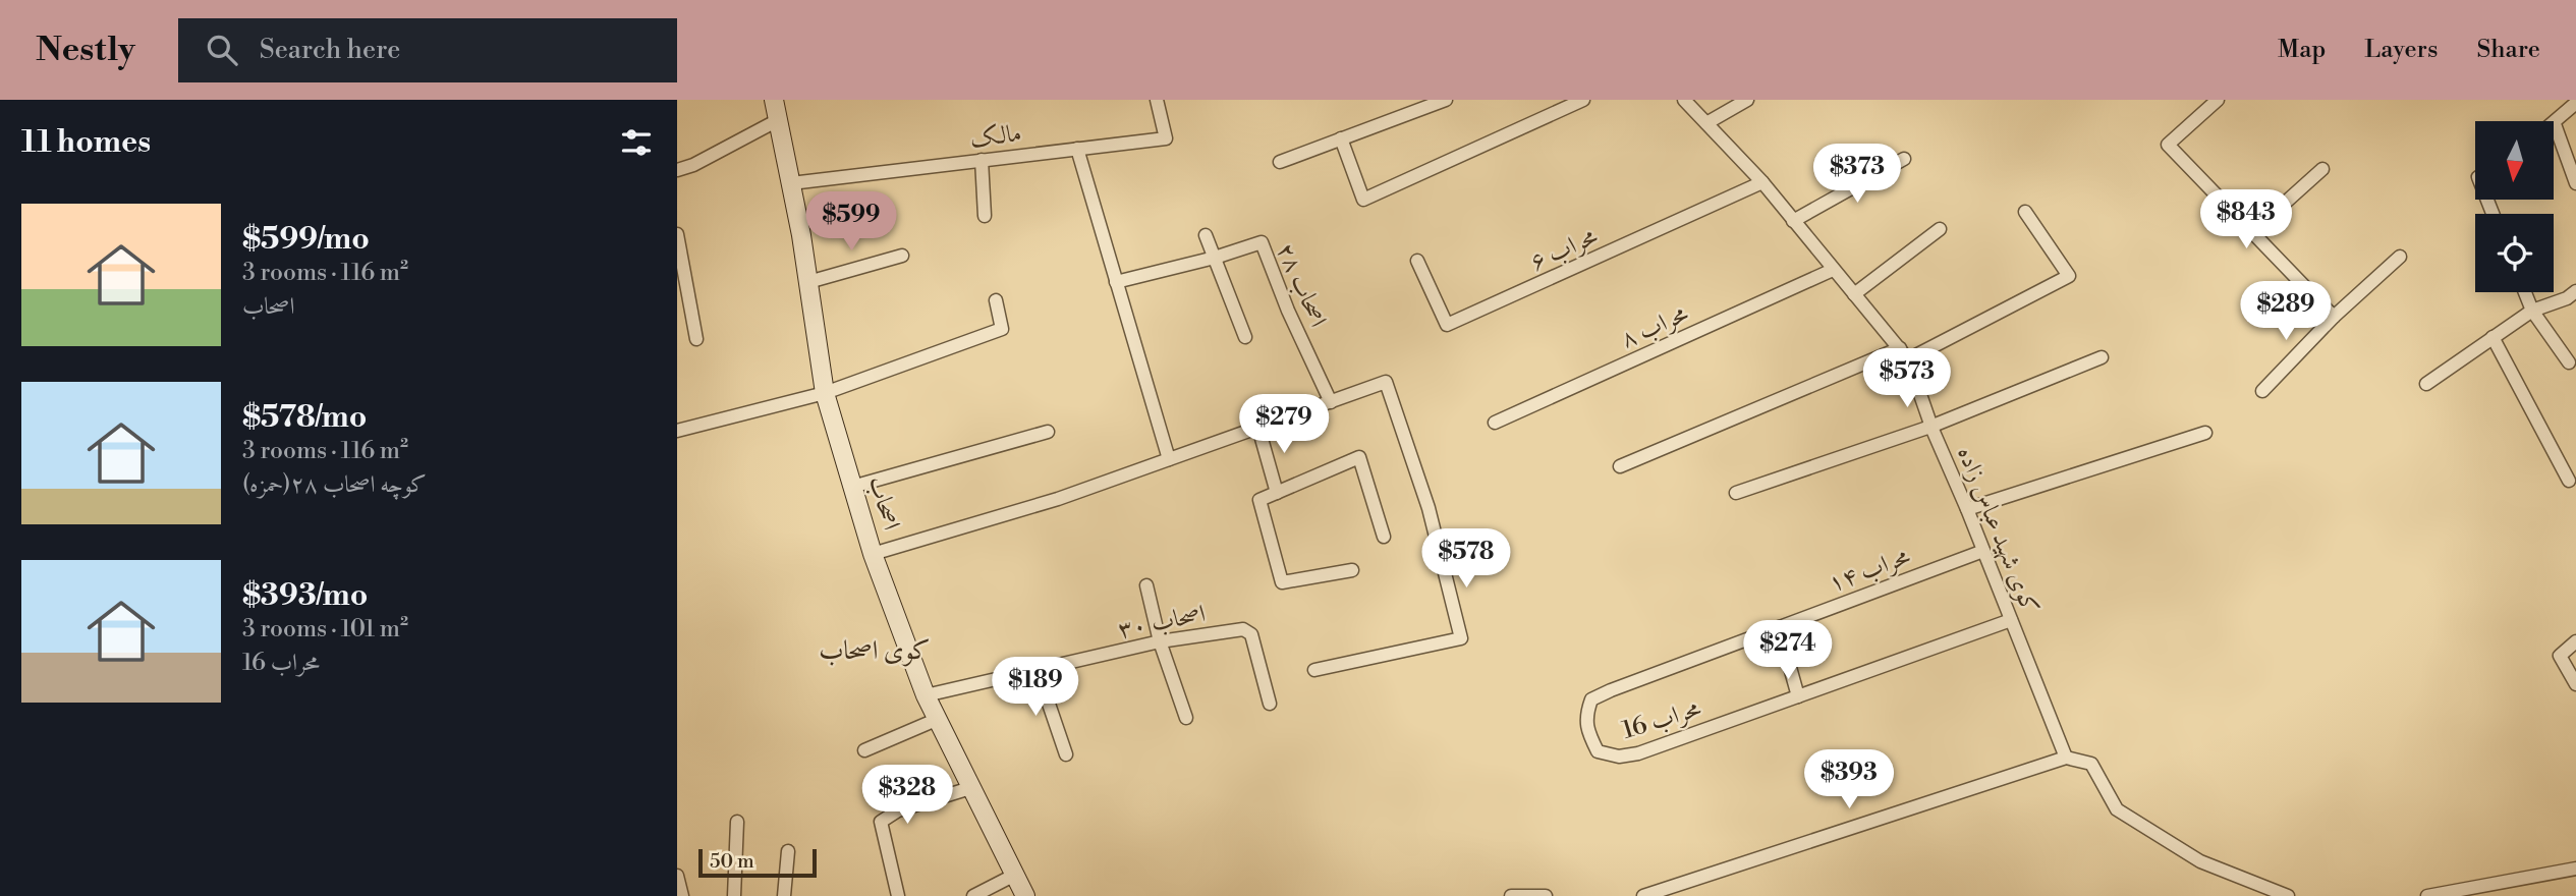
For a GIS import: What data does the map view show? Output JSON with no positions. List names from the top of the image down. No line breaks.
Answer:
{"streets":{"main road":["اصحاب"],"street":["مالک","محراب ۶","اصحاب ۲۸","محراب ۸","کوی شهید عباس زاده","محراب ۱۴","اصحاب ۳۰","محراب 16"]},"crossings":[["مالک","اصحاب"],["محراب ۶","کوی شهید عباس زاده"],["محراب ۸","کوی شهید عباس زاده"],["اصحاب","اصحاب ۳۰"],["کوی شهید عباس زاده","محراب ۱۴"],["کوی شهید عباس زاده","محراب 16"],["محراب ۱۴","محراب 16"]],"districts":["کوی اصحاب"],"scale_bar":"50 m","north":"bottom","page":{"header":"Nestly","search":"Search here","nav":["Map","Layers","Share"],"heading":"11 homes","price":["$373","$843","$599","$289","$573","$279","$578","$274","$189","$393","$328"],"list":[{"name":"$599/mo","note":"3 rooms · 116 m² · اصحاب"},{"name":"$578/mo","note":"3 rooms · 116 m² · کوچه اصحاب ۲۸(حمزه)"},{"name":"$393/mo","note":"3 rooms · 101 m² · محراب 16"}],"scale":"50 m"}}
